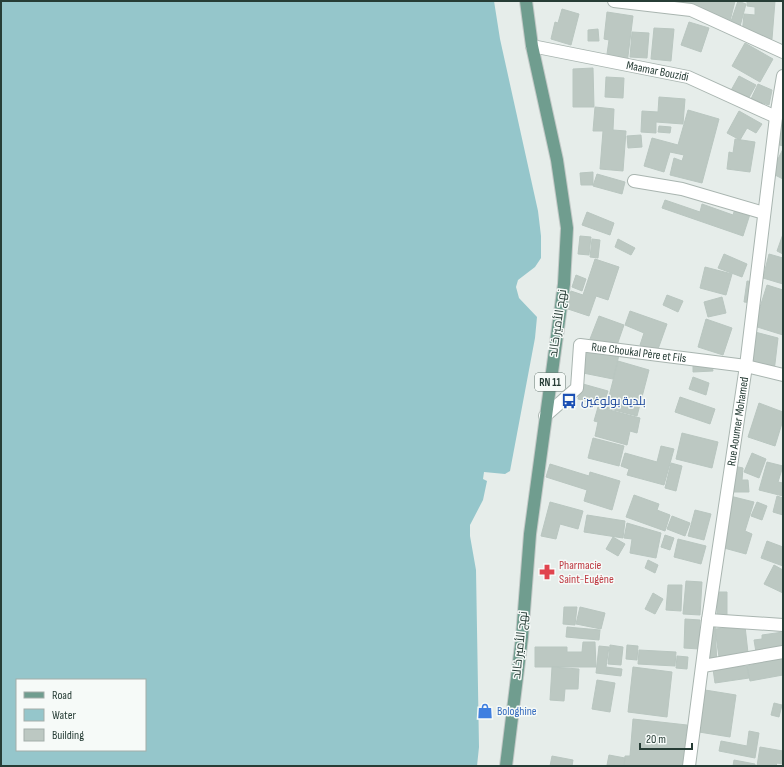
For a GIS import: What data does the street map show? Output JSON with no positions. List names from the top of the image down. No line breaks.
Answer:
{"streets":{"main road":["نهج الأمير خالد","RN 11"],"street":["Maamar Bouzidi","Rue Choukal Père et Fils","Rue Aoumer Mohamed"]},"crossings":[["Maamar Bouzidi","نهج الأمير خالد"],["Maamar Bouzidi","Rue Aoumer Mohamed"],["نهج الأمير خالد","Rue Choukal Père et Fils"],["Rue Choukal Père et Fils","Rue Aoumer Mohamed"]],"places":{"bus stop":["بلدية بولوغين"],"pharmacy":["Pharmacie Saint-Eugène"],"shop":["Bologhine"]},"legend":["Road","Water","Building"],"scale_bar":"20 m"}
